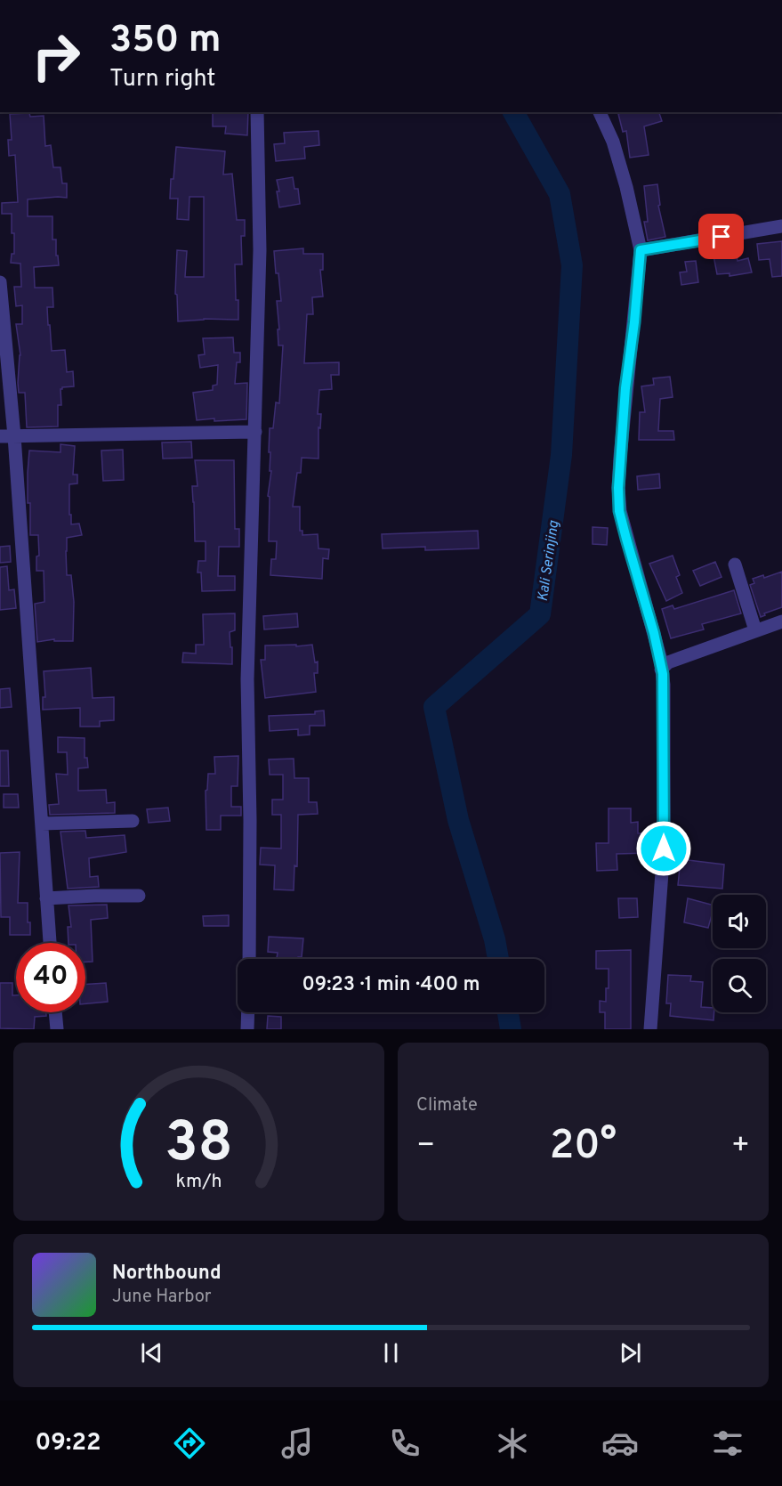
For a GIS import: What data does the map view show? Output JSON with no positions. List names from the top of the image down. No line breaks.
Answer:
{"water":["Kali Serinjing"],"page":{"turn":["350 m","Turn right"],"limit":"40","trip":"09:23 · 1 min · 400 m","tile":"Climate","heat":["−","20°","+"],"song":["Northbound","June Harbor"],"tabs":"09:22","gauge":["38","km/h"]}}
